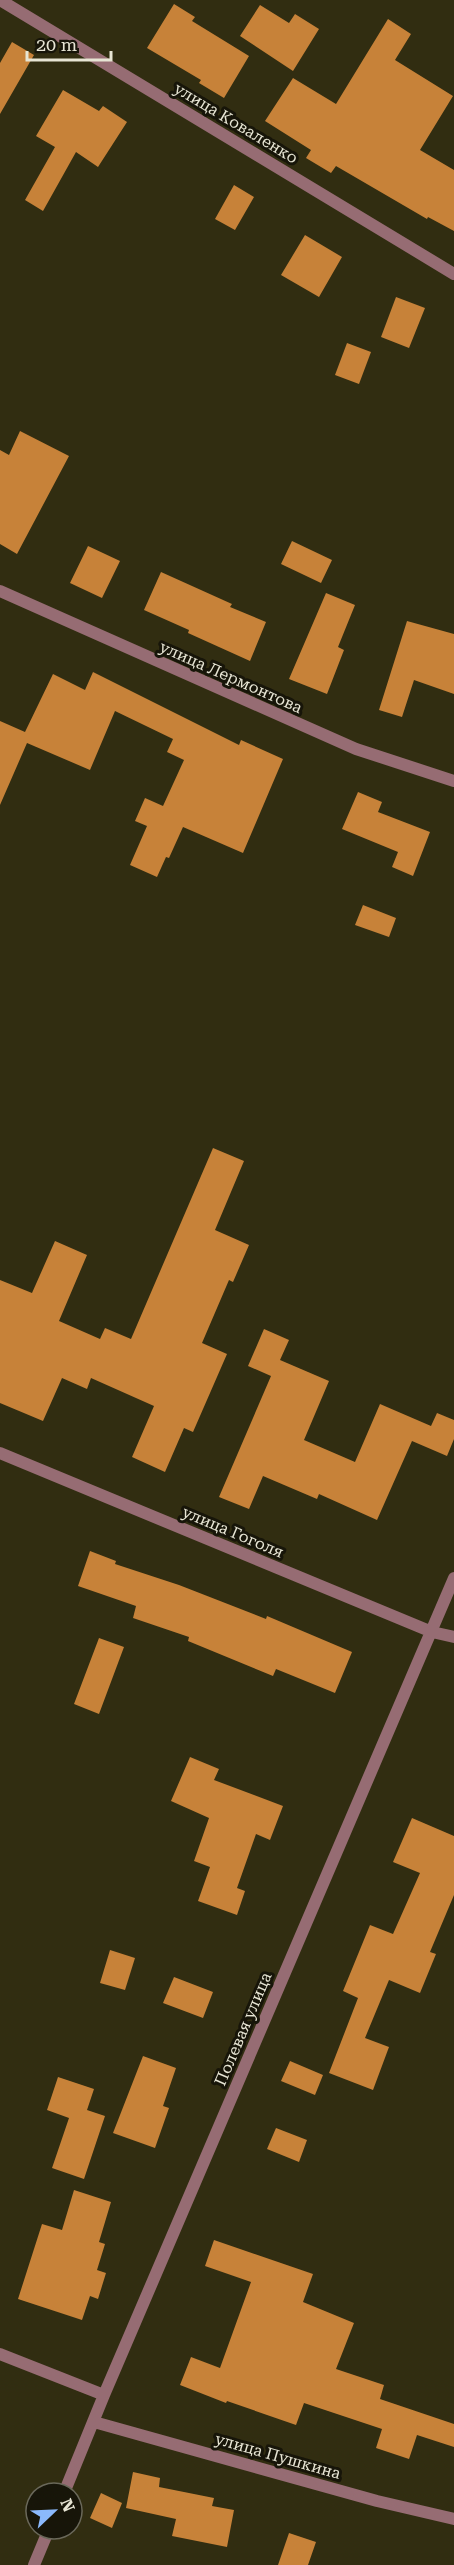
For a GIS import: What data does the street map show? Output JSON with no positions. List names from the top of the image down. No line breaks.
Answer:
{"streets":{"street":["улица Коваленко","улица Лермонтова","улица Гоголя","Полевая улица","улица Пушкина"]},"crossings":[["улица Гоголя","Полевая улица"],["Полевая улица","улица Пушкина"]],"scale_bar":"20 m","north":"top right"}
